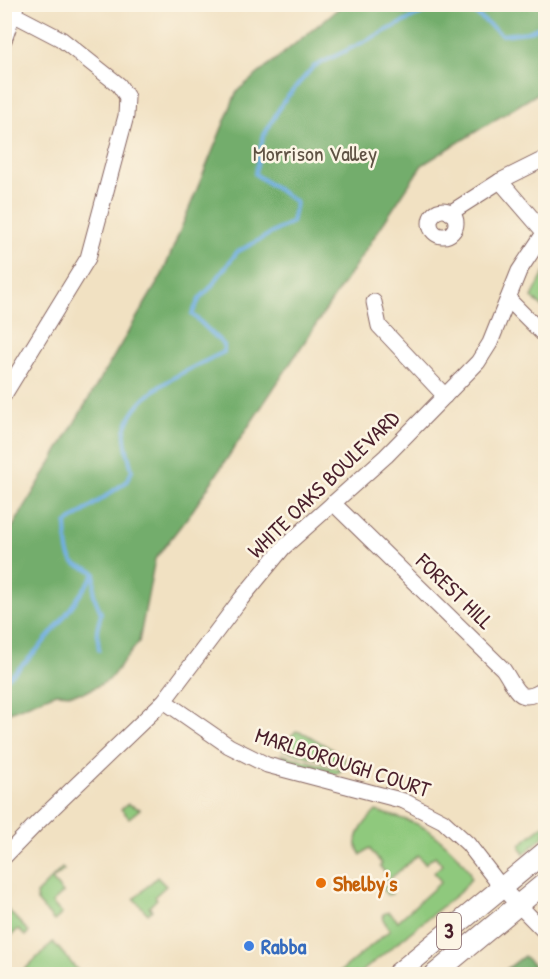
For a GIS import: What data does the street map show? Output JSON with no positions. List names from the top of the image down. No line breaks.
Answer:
{"streets":{"main road":["3"],"street":["WHITE OAKS BOULEVARD","FOREST HILL","MARLBOROUGH COURT"]},"crossings":[["WHITE OAKS BOULEVARD","FOREST HILL"],["WHITE OAKS BOULEVARD","MARLBOROUGH COURT"],["MARLBOROUGH COURT","3"]],"parks":["Morrison Valley"],"places":["Shelby's","Rabba"]}
